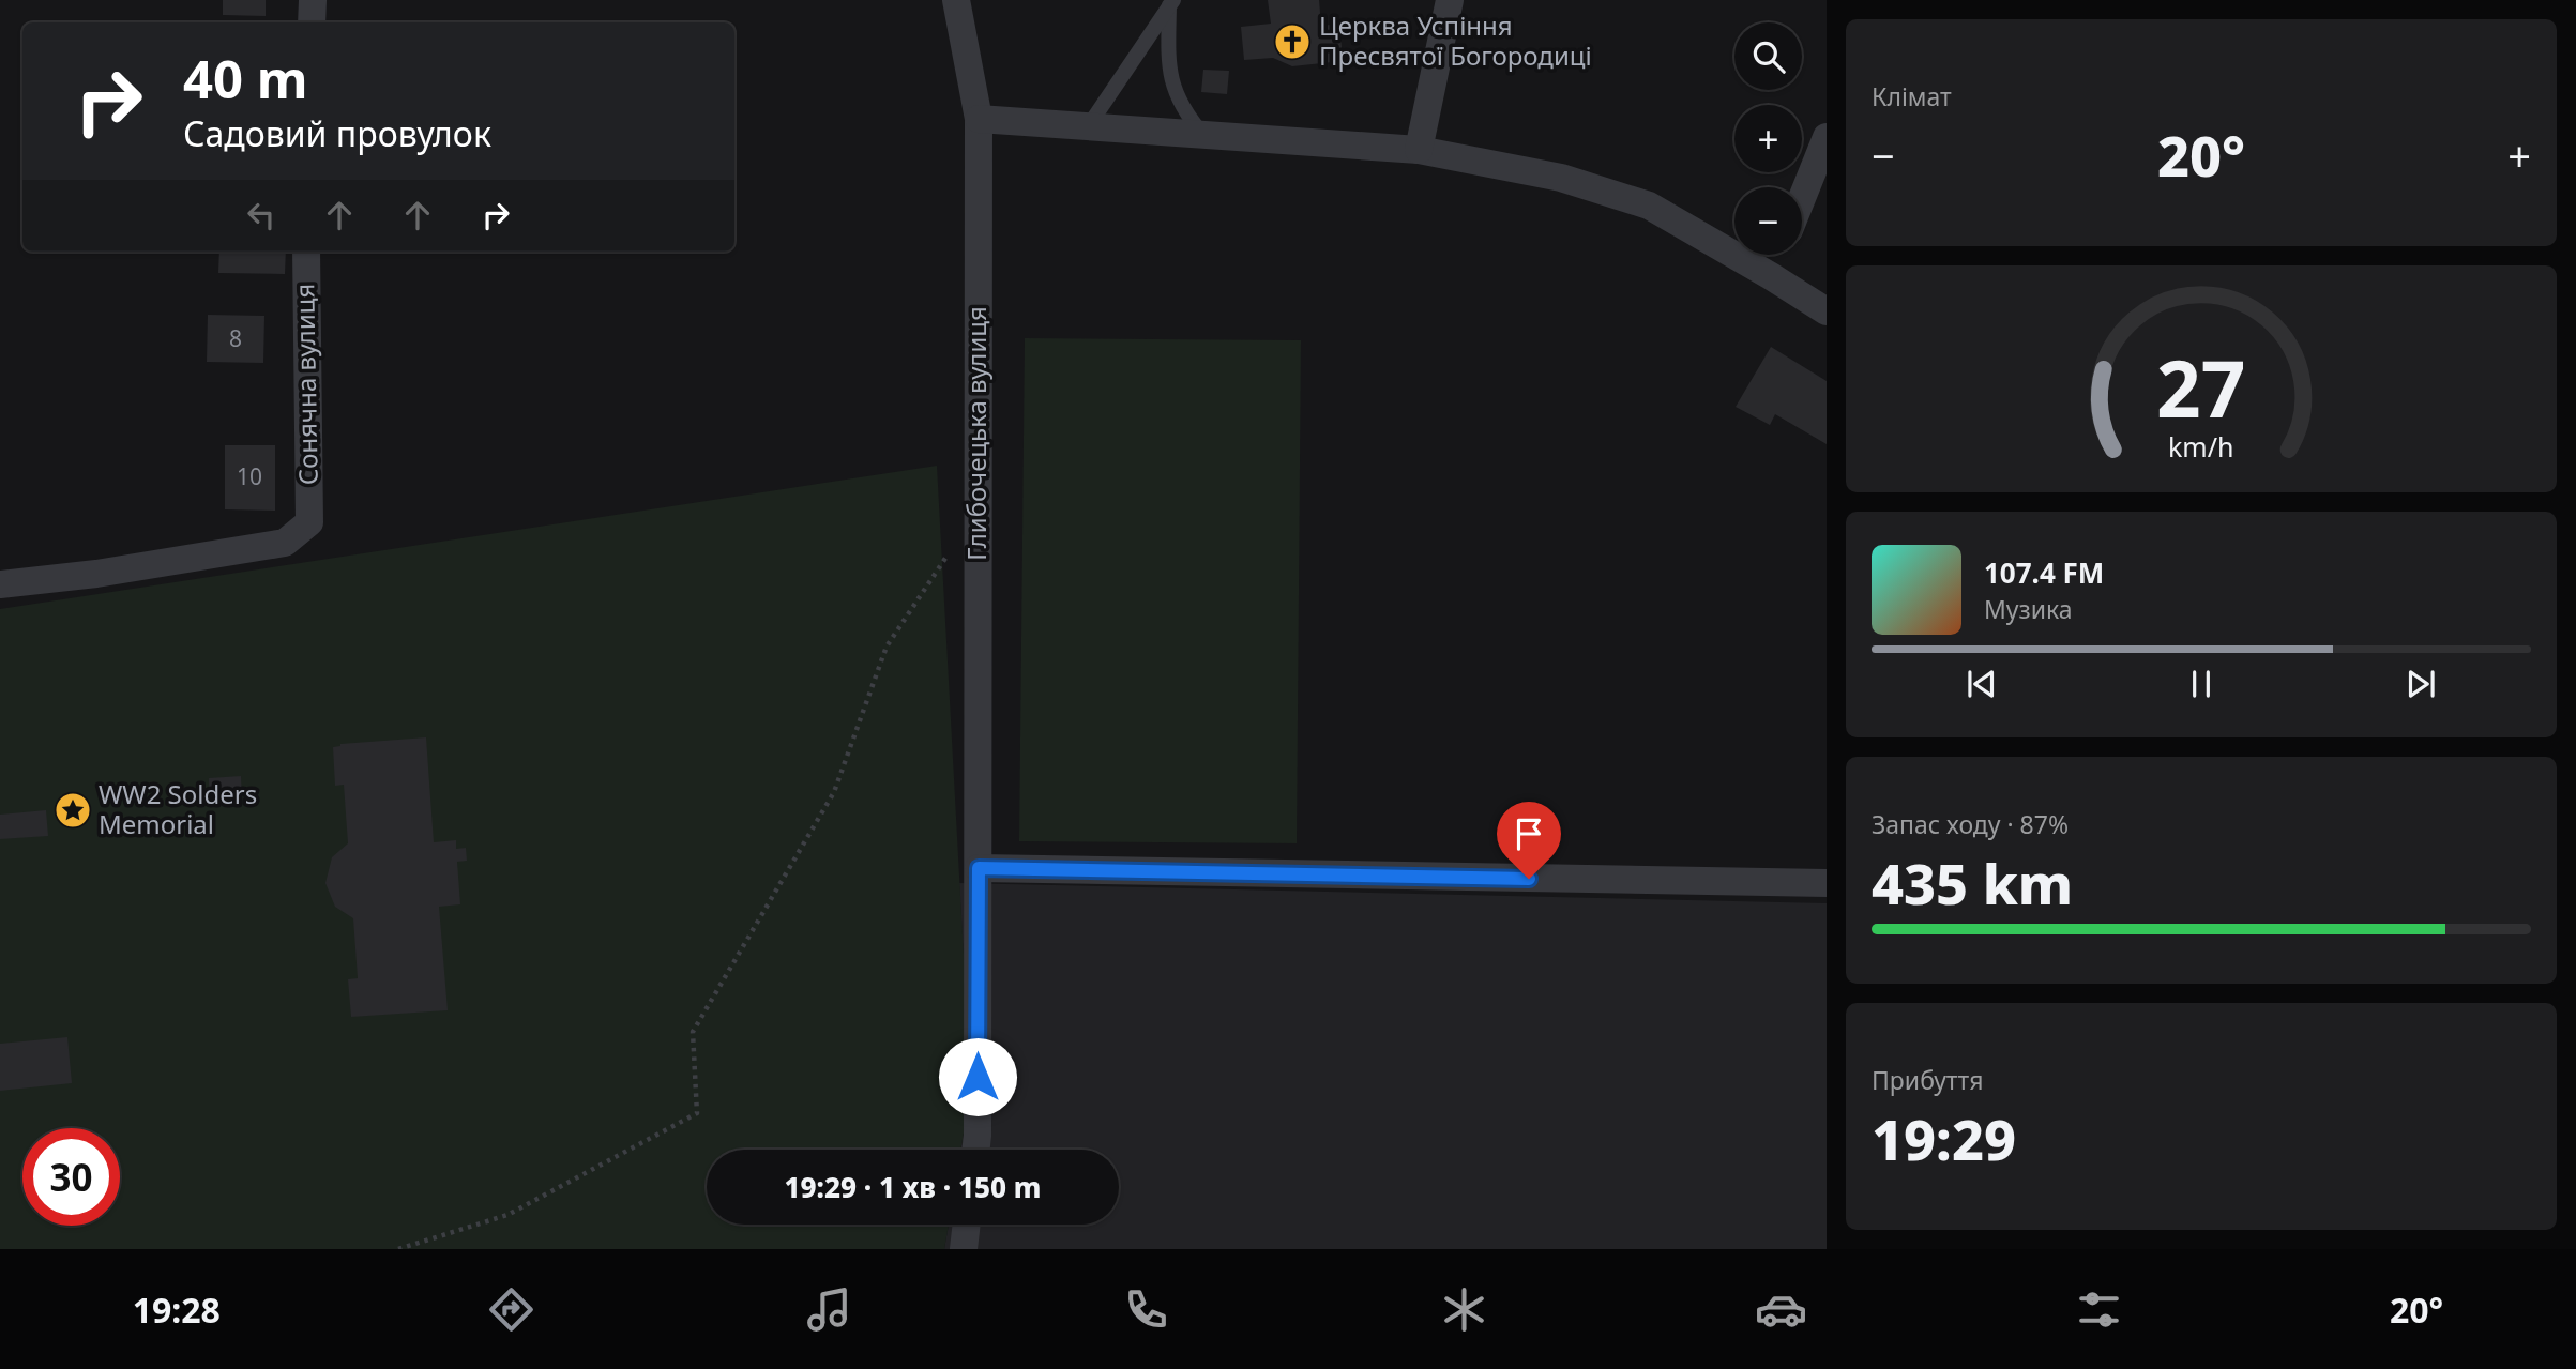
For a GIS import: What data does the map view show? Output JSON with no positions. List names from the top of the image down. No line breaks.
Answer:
{"streets":{"street":["Сонячна вулиця","Глибочецька вулиця"]},"places":{"church":["Церква Успіння Пресвятої Богородиці"],"place":["WW2 Solders Memorial"]},"house_numbers":["8","10"],"page":{"tile":["Клімат",["Запас ходу · 87%","435 km"],["Прибуття","19:29"]],"map_buttons":["+","−"],"turn":["40 m","Садовий провулок"],"heat":["−","20°","+"],"song":["107.4 FM","Музика"],"limit":"30","trip":"19:29 · 1 хв · 150 m","tabs":["19:28","20°"],"gauge":["27","km/h"]}}
